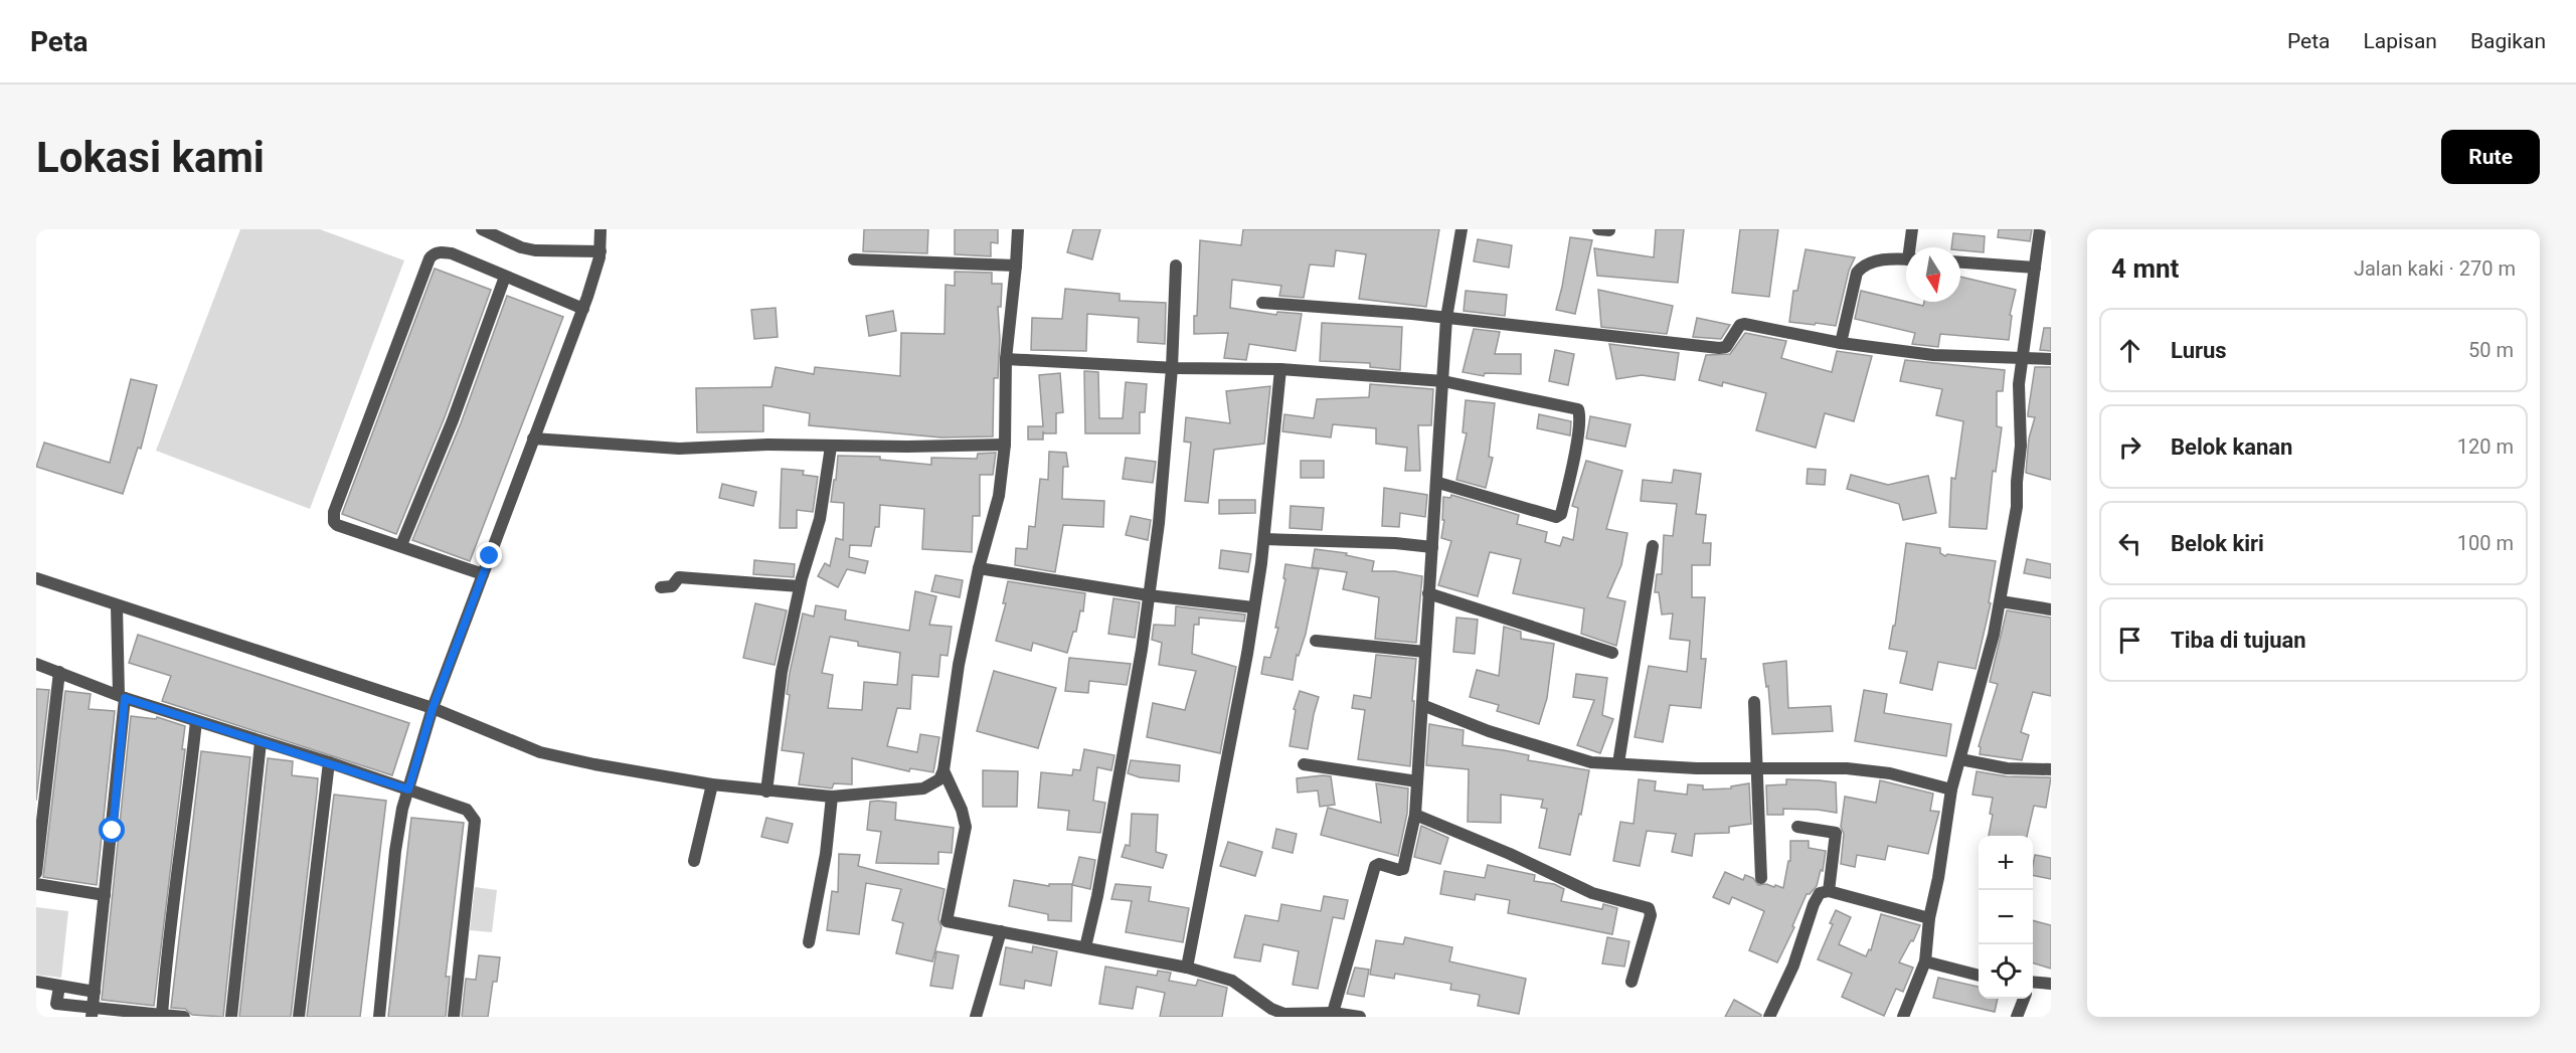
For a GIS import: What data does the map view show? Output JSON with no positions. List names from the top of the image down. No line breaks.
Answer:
{"north":"bottom","page":{"header":"Peta","nav":["Peta","Lapisan","Bagikan"],"buttons":"Rute","title":"Lokasi kami","heading":["4 mnt","Jalan kaki · 270 m"],"list":[["Lurus","50 m"],["Belok kanan","120 m"],["Belok kiri","100 m"],"Tiba di tujuan"],"map_buttons":["+","−"]}}
